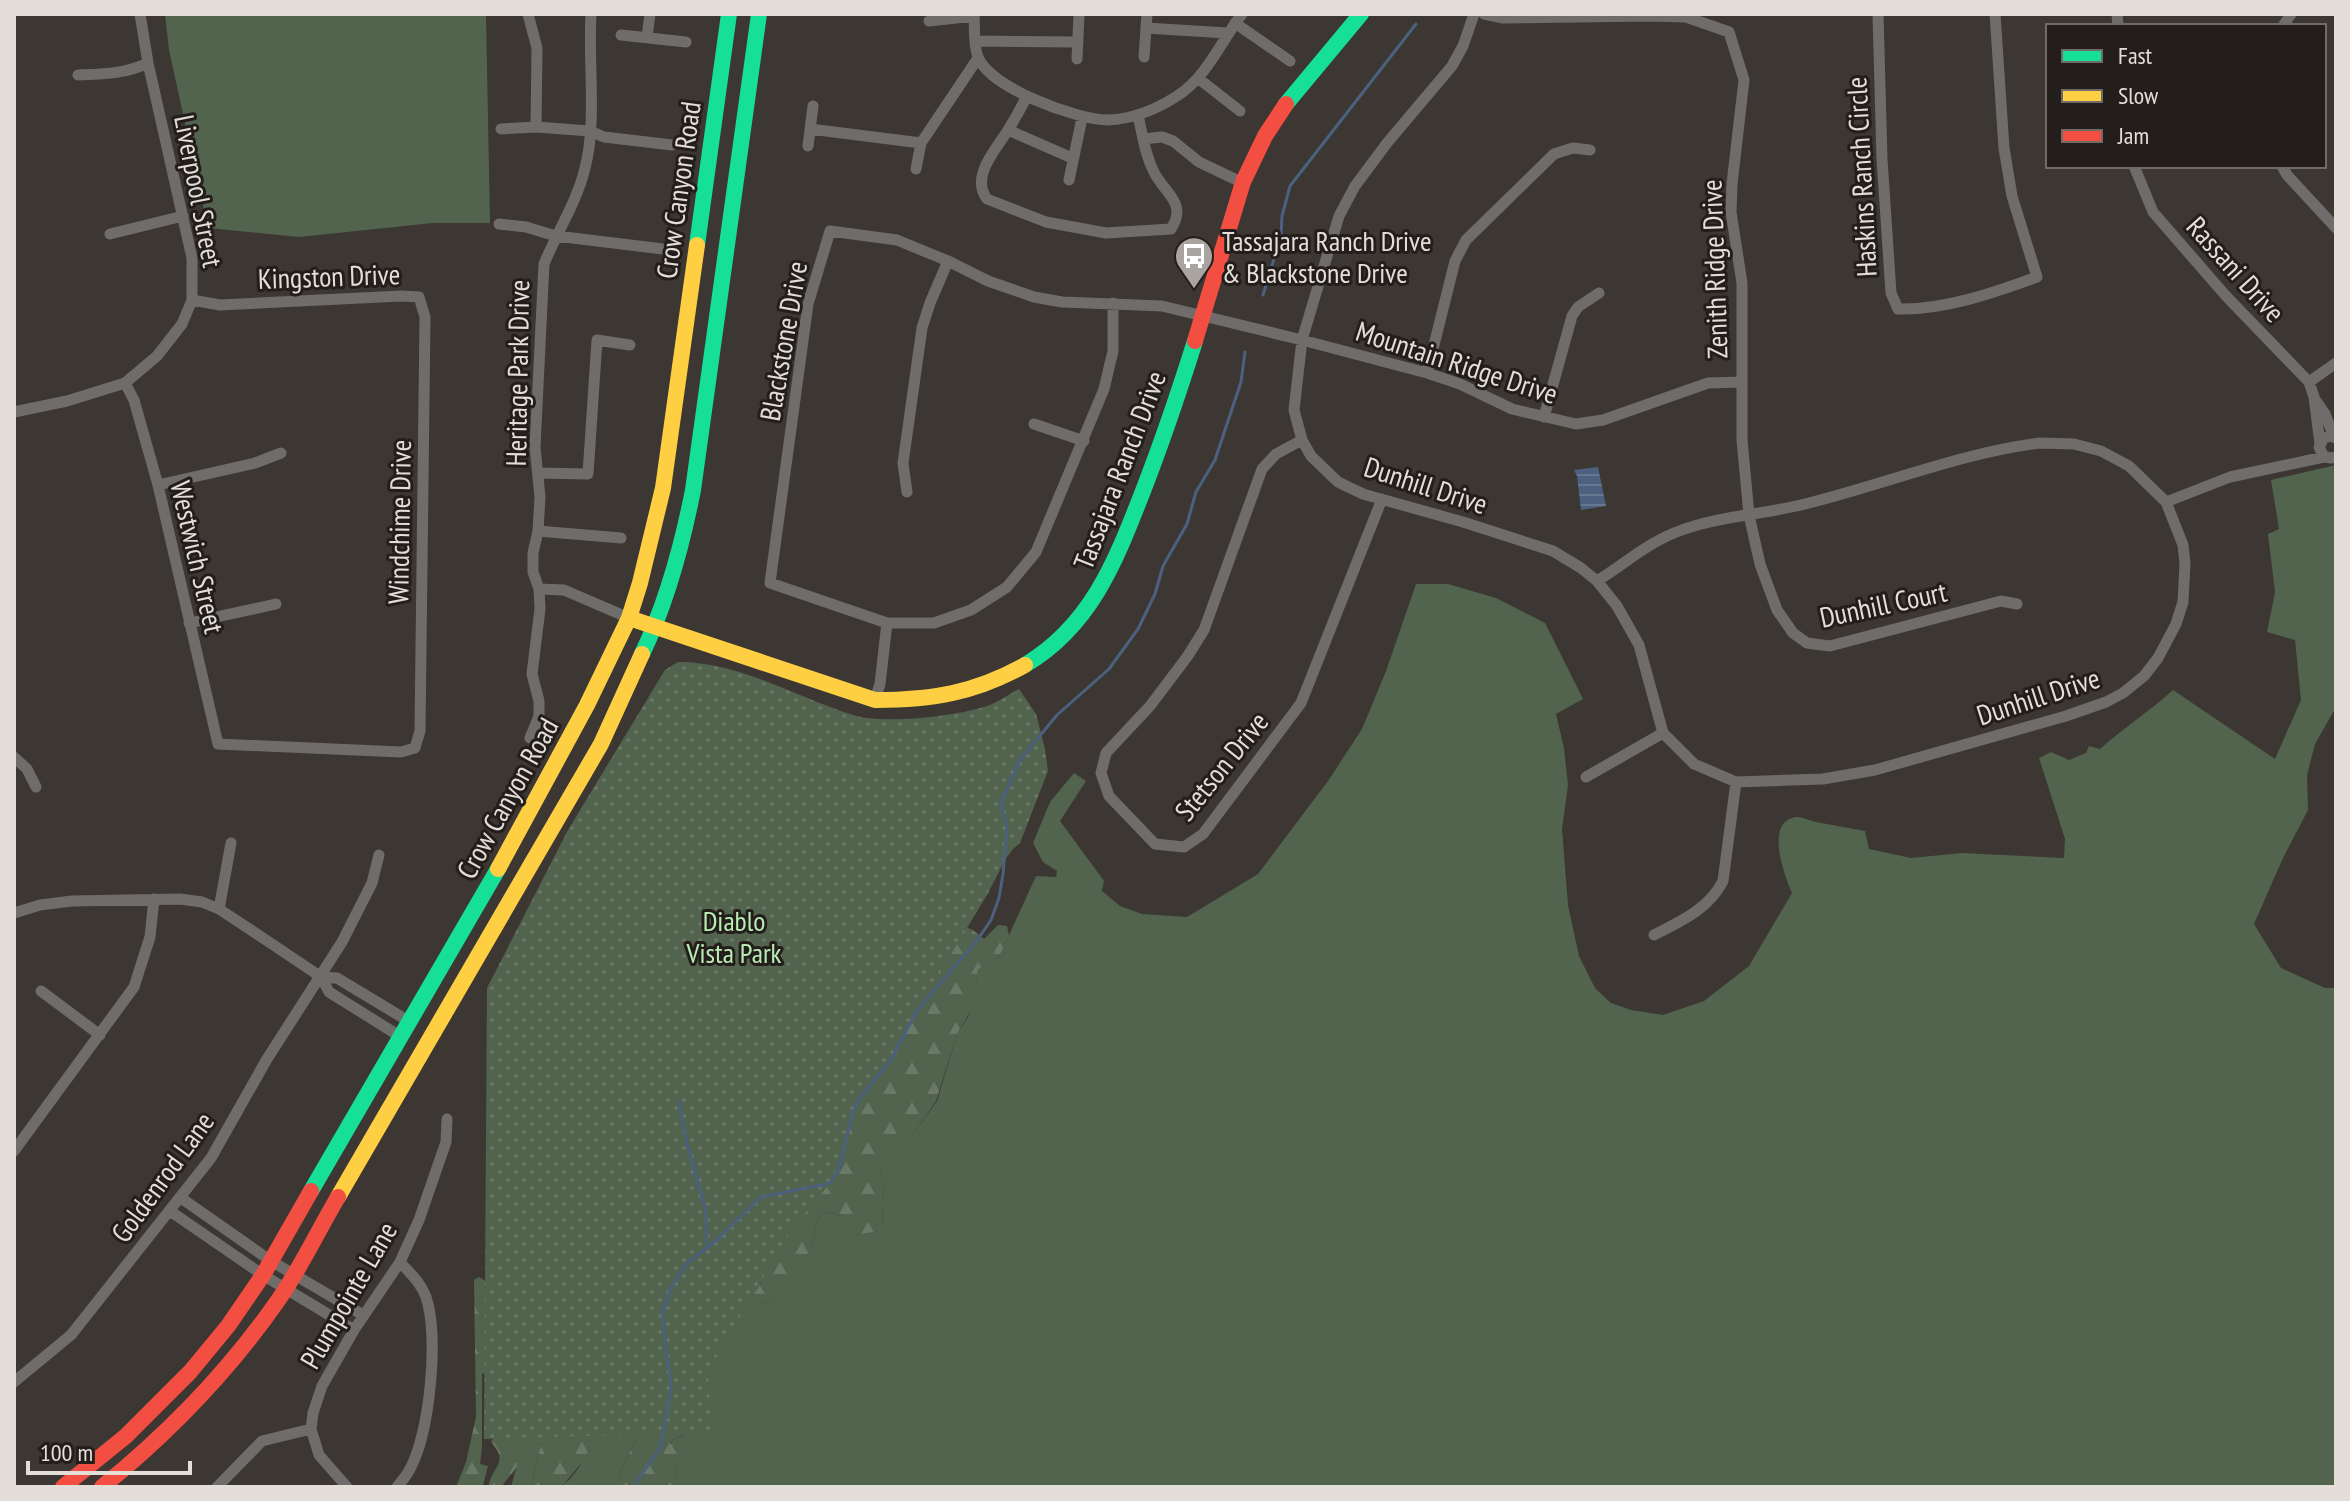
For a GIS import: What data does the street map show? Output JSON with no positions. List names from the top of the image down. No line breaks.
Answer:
{"streets":{"main road":["Crow Canyon Road","Tassajara Ranch Drive"],"street":["Haskins Ranch Circle","Liverpool Street","Zenith Ridge Drive","Rassani Drive","Kingston Drive","Blackstone Drive","Mountain Ridge Drive","Heritage Park Drive","Dunhill Drive","Windchime Drive","Westwich Street","Dunhill Court","Stetson Drive","Goldenrod Lane","Plumpointe Lane"]},"crossings":[["Crow Canyon Road","Tassajara Ranch Drive"],["Liverpool Street","Kingston Drive"],["Liverpool Street","Westwich Street"],["Zenith Ridge Drive","Mountain Ridge Drive"],["Zenith Ridge Drive","Dunhill Drive"],["Zenith Ridge Drive","Dunhill Court"],["Kingston Drive","Windchime Drive"],["Blackstone Drive","Mountain Ridge Drive"],["Blackstone Drive","Tassajara Ranch Drive"],["Mountain Ridge Drive","Tassajara Ranch Drive"],["Mountain Ridge Drive","Dunhill Drive"],["Dunhill Drive","Dunhill Court"],["Dunhill Drive","Stetson Drive"],["Windchime Drive","Westwich Street"]],"parks":["Diablo Vista Park"],"places":{"bus stop":["Tassajara Ranch Drive & Blackstone Drive"]},"legend":["Fast","Slow","Jam"],"scale_bar":"100 m"}
